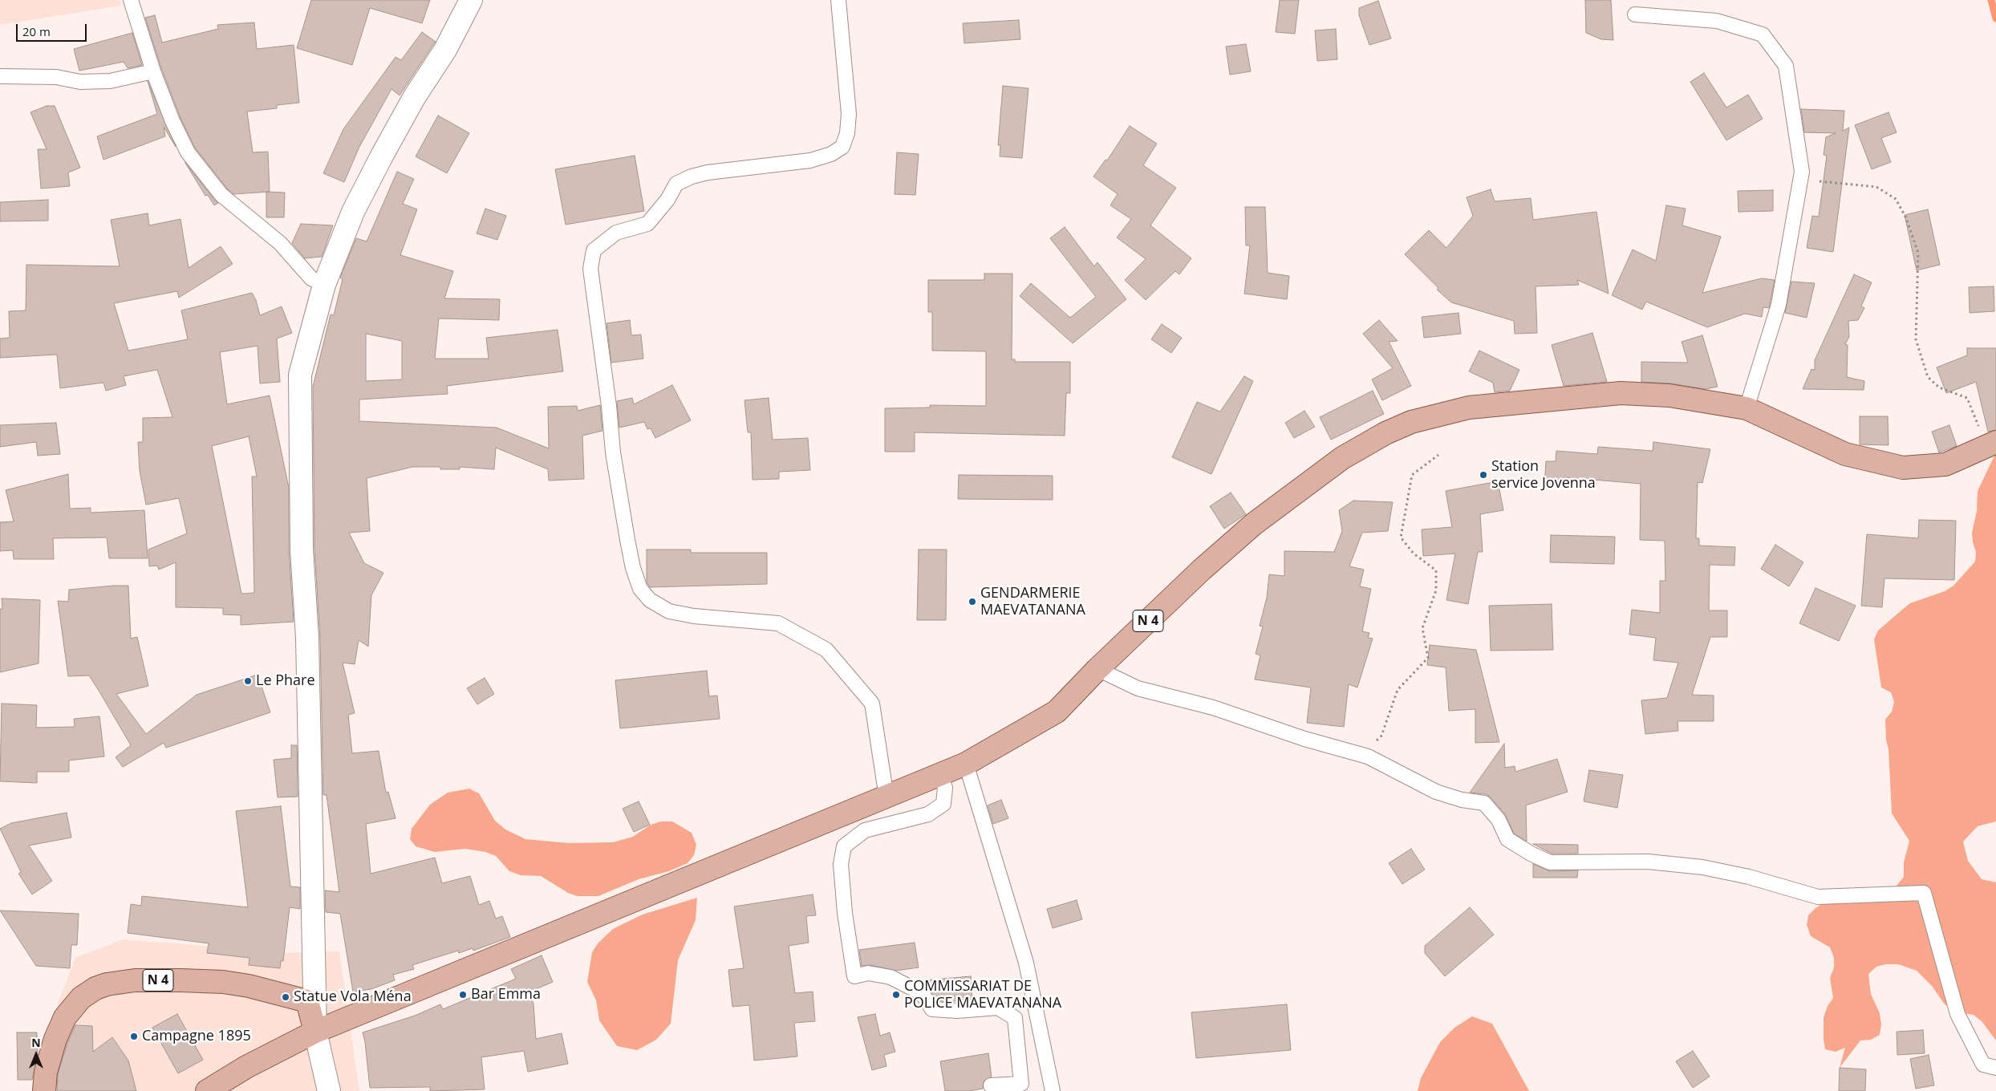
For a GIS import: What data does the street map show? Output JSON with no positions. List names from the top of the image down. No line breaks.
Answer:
{"streets":{"main road":["N 4"]},"places":["Station service Jovenna","GENDARMERIE MAEVATANANA","Le Phare","Bar Emma","COMMISSARIAT DE POLICE MAEVATANANA","Statue Vola Ména","Campagne 1895"],"scale_bar":"20 m","north":"top"}
